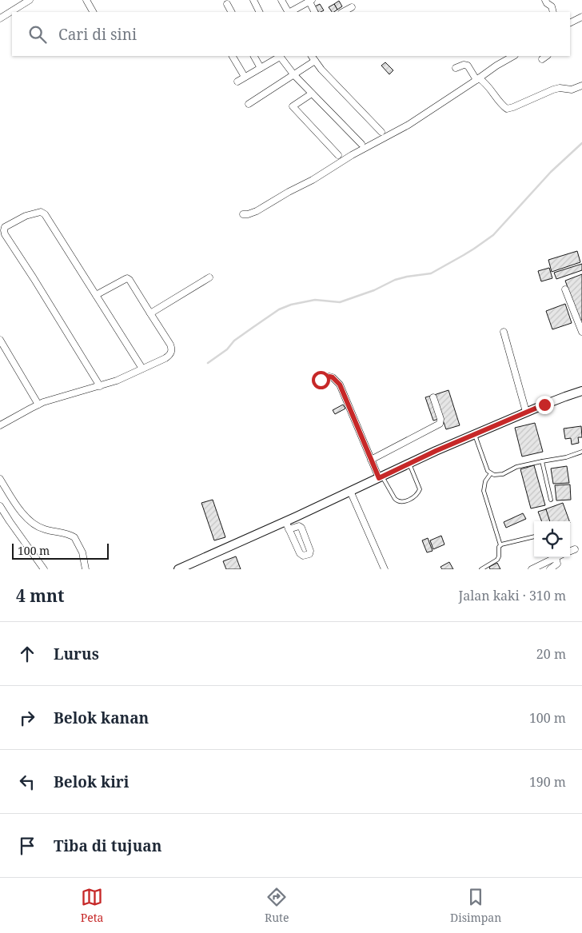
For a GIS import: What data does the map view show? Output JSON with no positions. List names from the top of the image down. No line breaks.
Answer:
{"scale_bar":"100 m","page":{"search":"Cari di sini","scale":"100 m","heading":["4 mnt","Jalan kaki · 310 m"],"list":[["Lurus","20 m"],["Belok kanan","100 m"],["Belok kiri","190 m"],"Tiba di tujuan"],"nav":["Peta","Rute","Disimpan"]}}
